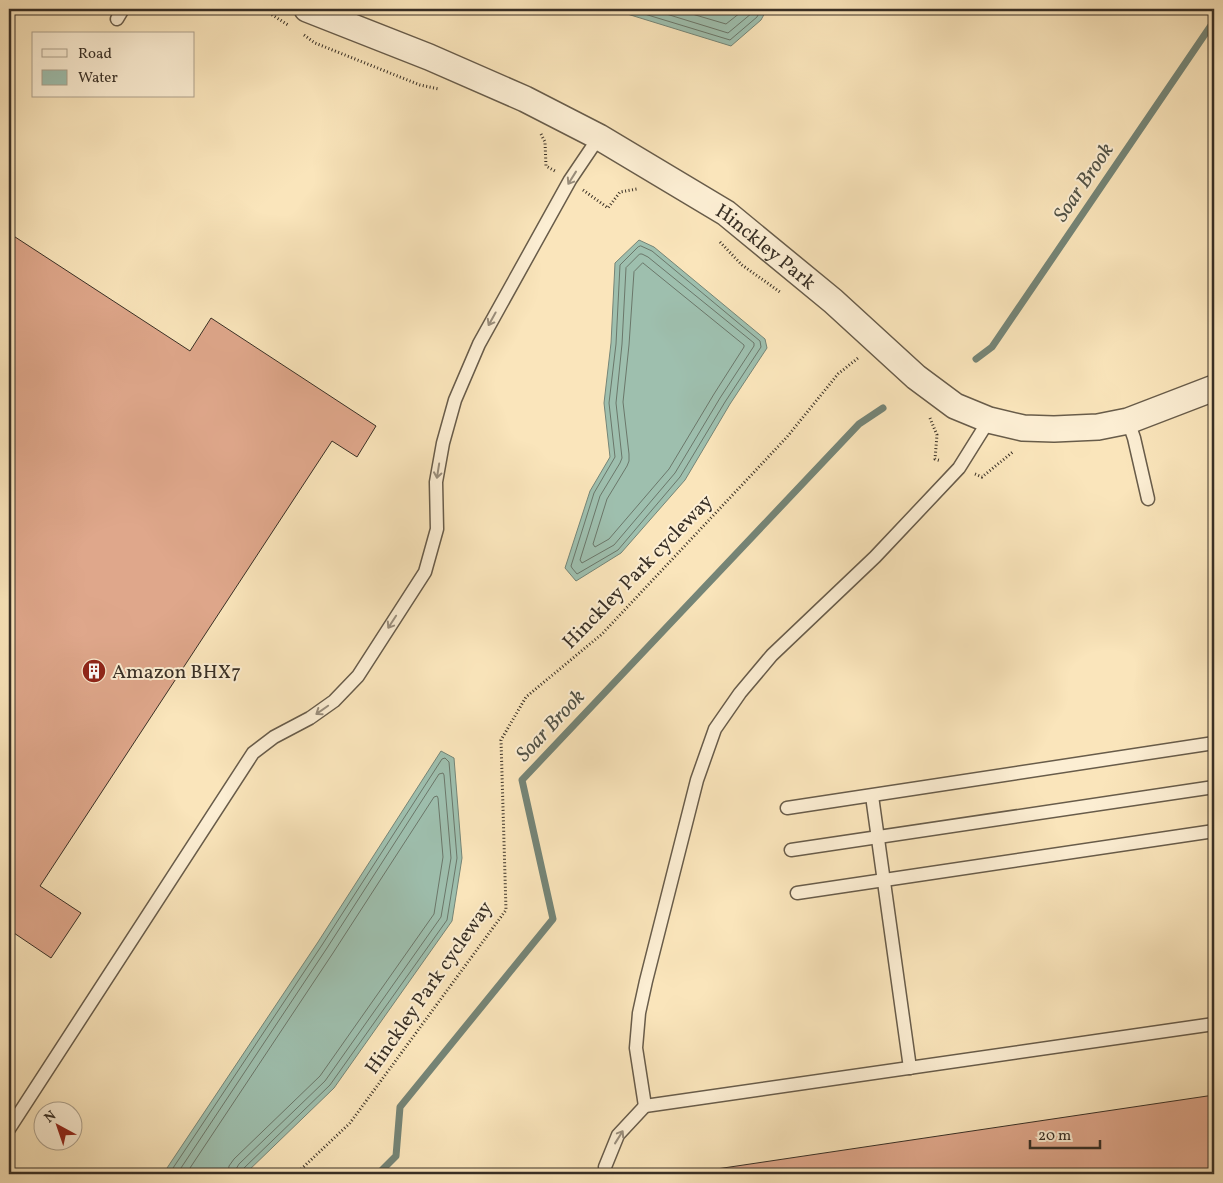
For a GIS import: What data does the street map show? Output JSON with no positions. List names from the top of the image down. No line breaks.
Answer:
{"streets":{"street":["Hinckley Park"],"path":["Hinckley Park cycleway"]},"water":["Soar Brook"],"places":{"building":["Amazon BHX7"]},"legend":["Road","Water"],"scale_bar":"20 m","north":"top left"}
